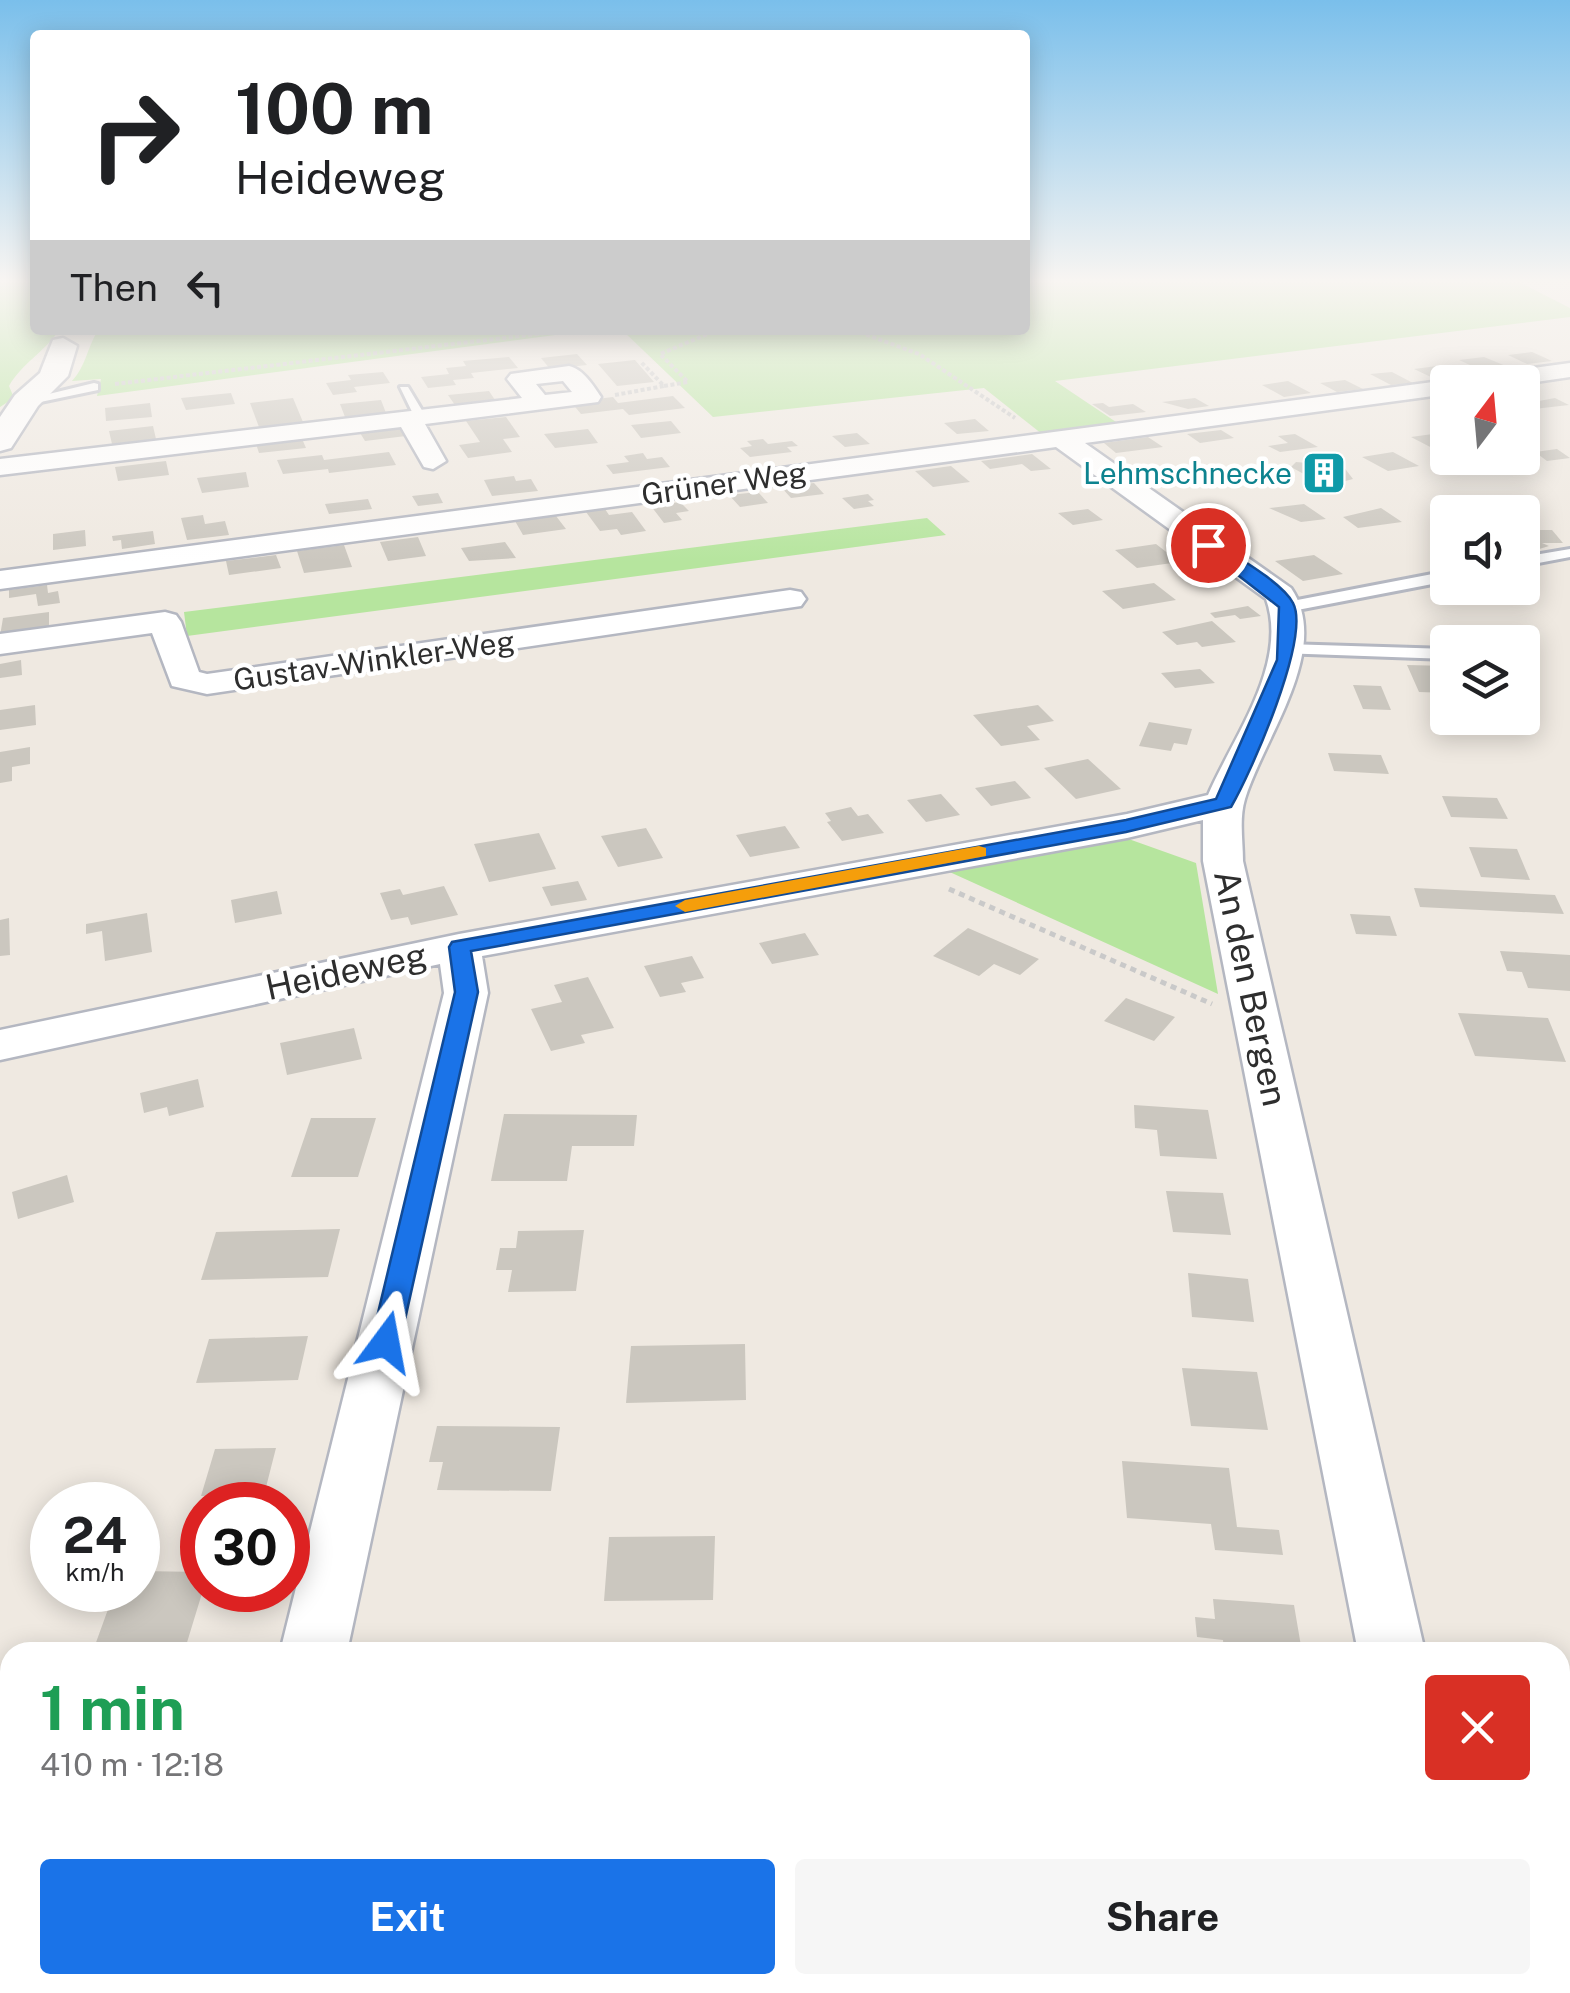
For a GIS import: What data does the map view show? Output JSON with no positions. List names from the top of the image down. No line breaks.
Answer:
{"streets":{"street":["Grüner Weg","Gustav-Winkler-Weg","Heideweg","An den Bergen"]},"crossings":[["Heideweg","An den Bergen"]],"places":{"building":["Lehmschnecke"]},"north":"top","page":{"turn":["100 m","Heideweg"],"then":"Then","speed":"24 km/h","limit":"30","heading":["1 min","410 m · 12:18"],"buttons":["Exit","Share"]}}
